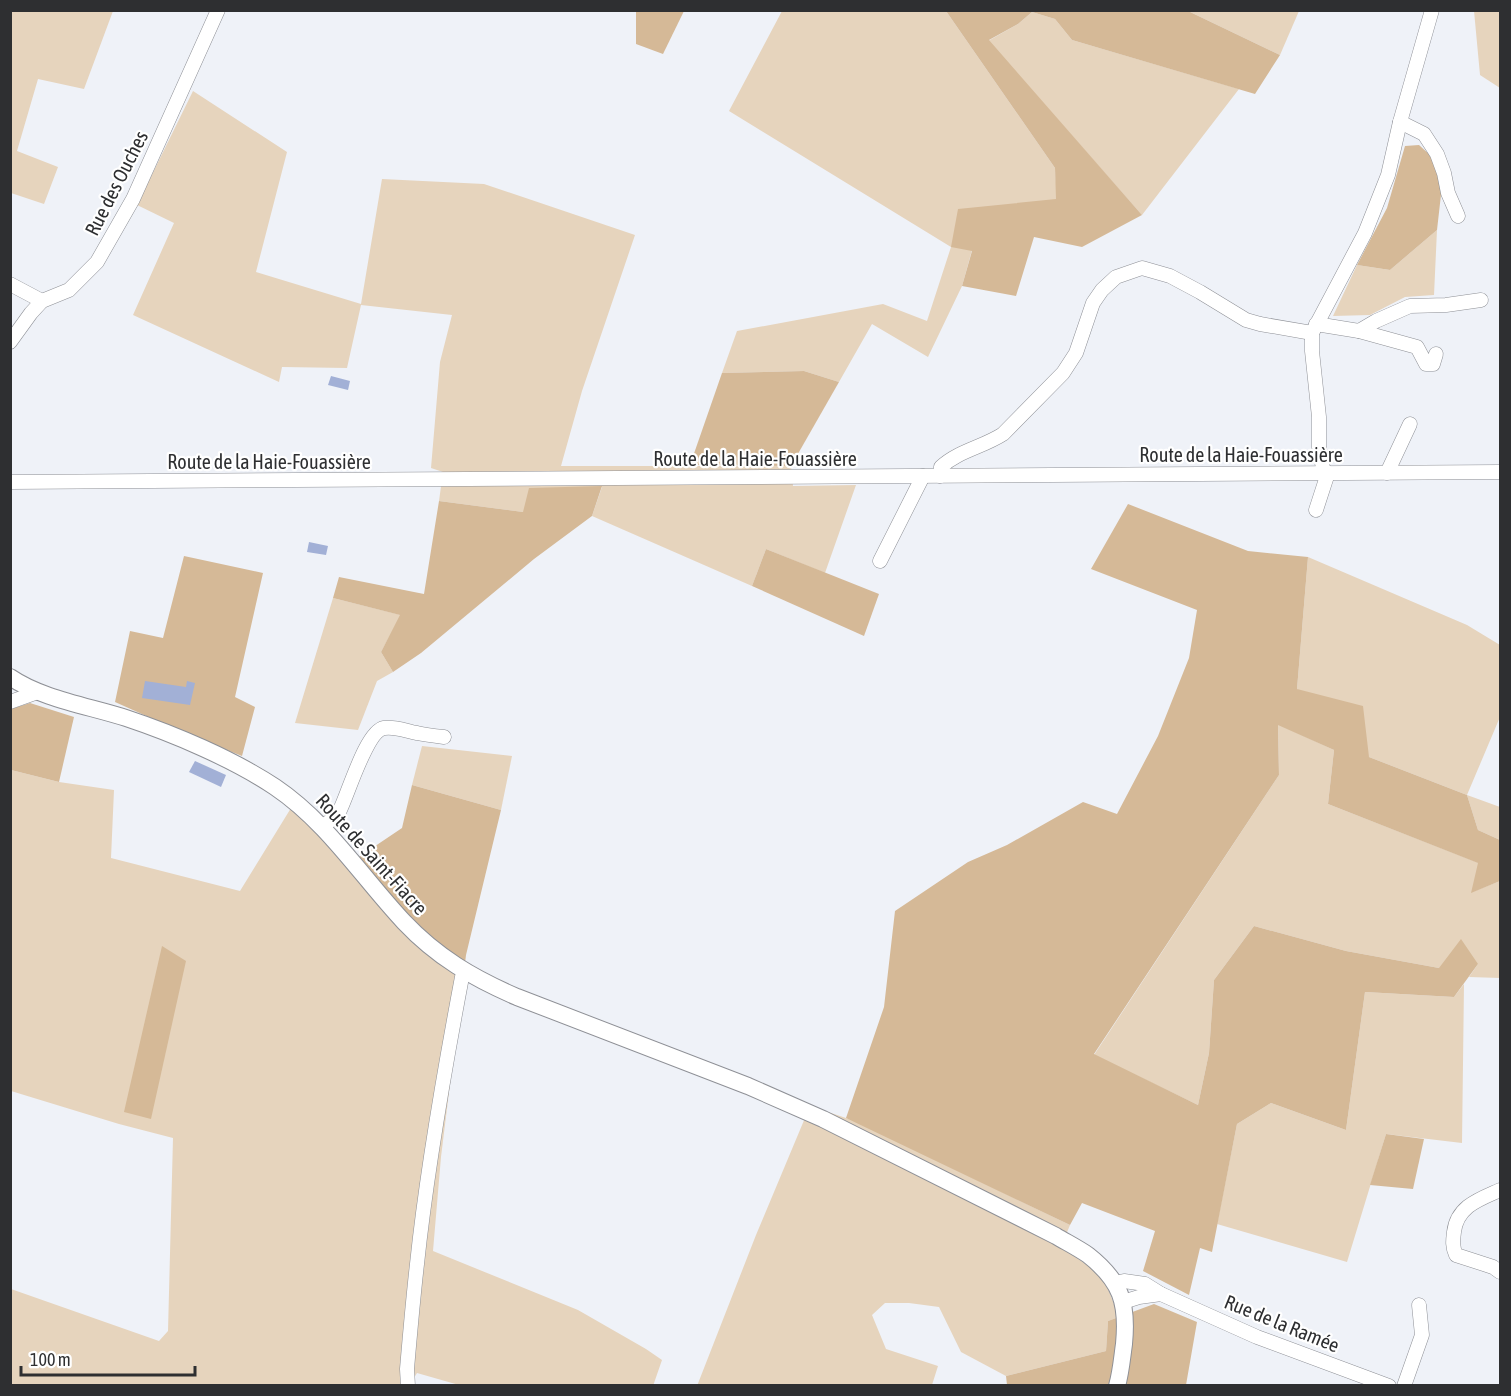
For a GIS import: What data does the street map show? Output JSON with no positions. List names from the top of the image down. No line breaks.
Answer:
{"streets":{"main road":["Route de Saint-Fiacre"],"street":["Rue des Ouches","Route de la Haie-Fouassière","Rue de la Ramée"]},"crossings":[["Route de Saint-Fiacre","Rue de la Ramée"]],"scale_bar":"100 m"}
